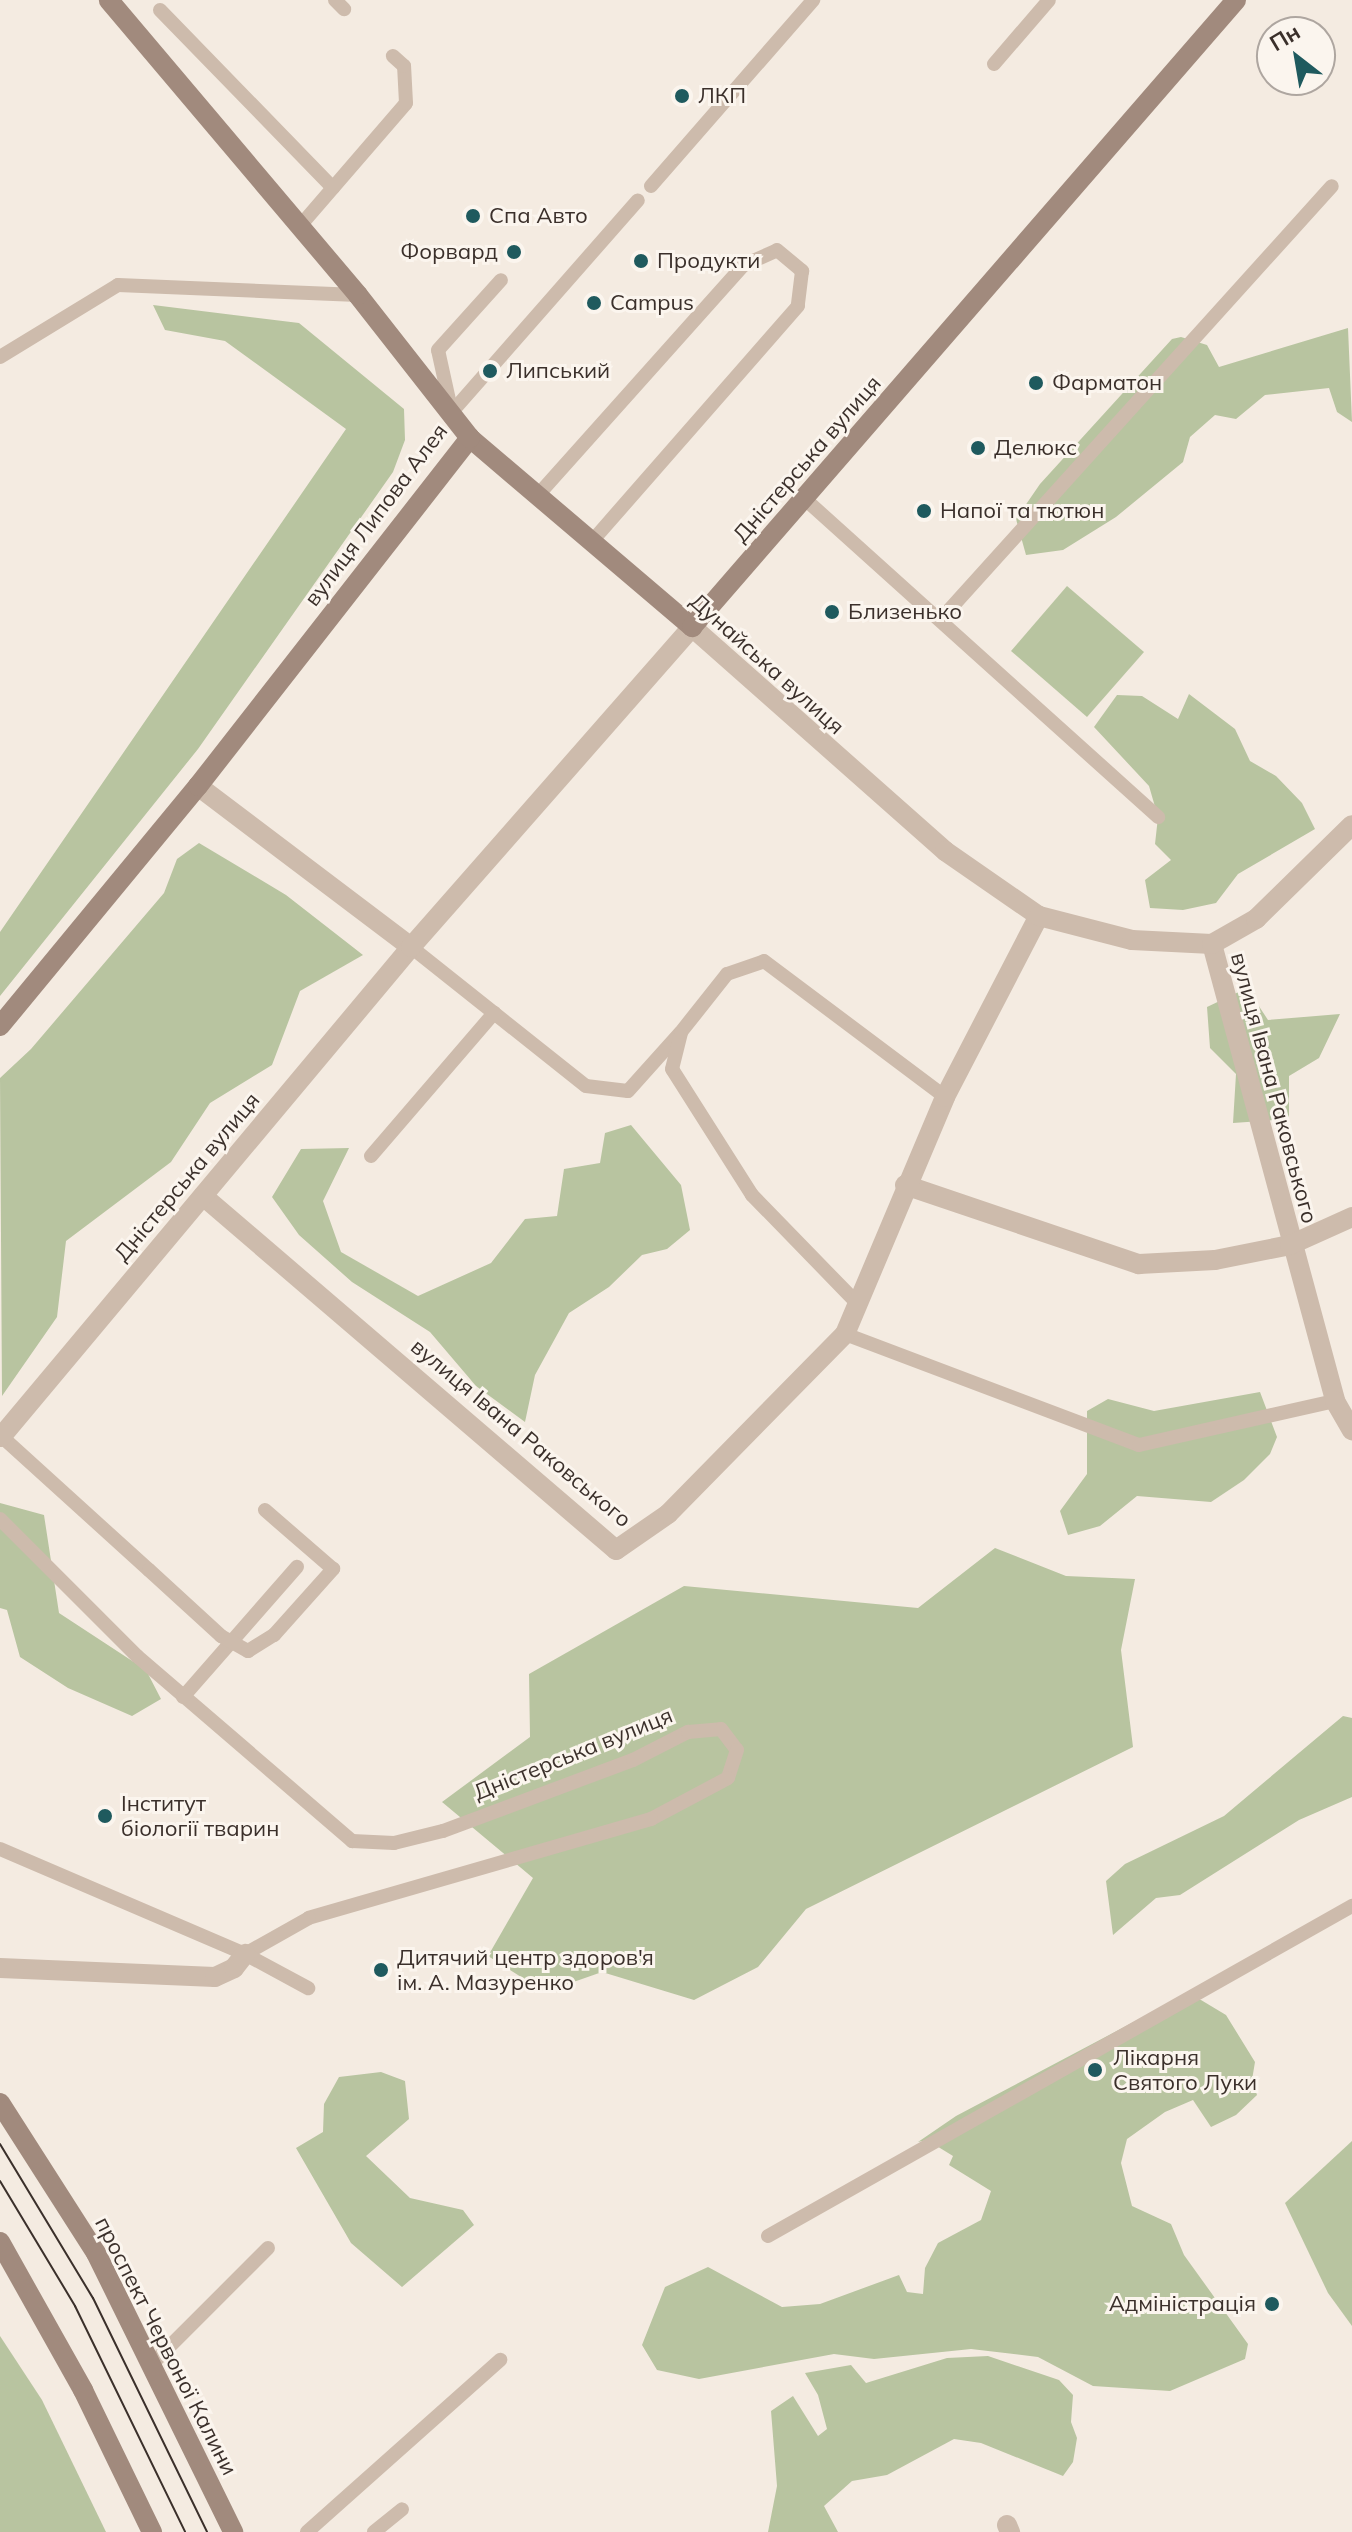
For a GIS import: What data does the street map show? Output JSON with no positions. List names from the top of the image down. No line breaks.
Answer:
{"streets":{"street":["Дністерська вулиця","вулиця Липова Алея","Дунайська вулиця","вулиця Івана Раковського","проспект Червоної Калини"]},"crossings":[["Дністерська вулиця","Дунайська вулиця"],["Дністерська вулиця","вулиця Івана Раковського"],["вулиця Липова Алея","Дунайська вулиця"],["Дунайська вулиця","вулиця Івана Раковського"]],"places":["ЛКП","Спа Авто","Форвард","Продукти","Campus","Липський","Фарматон","Делюкс","Напої та тютюн","Близенько","Інститут біології тварин","Дитячий центр здоров'я ім. А. Мазуренко","Лікарня Святого Луки","Адміністрація"],"north":"top left"}
